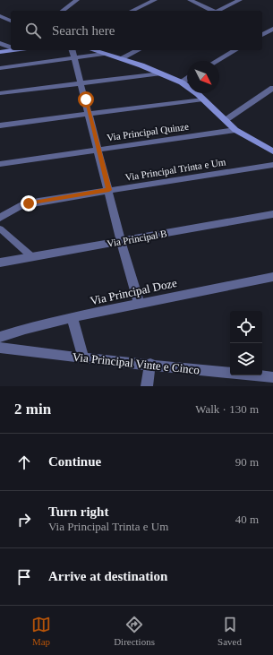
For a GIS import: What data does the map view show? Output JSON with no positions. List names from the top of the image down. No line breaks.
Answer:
{"streets":{"street":["Via Principal Quinze","Via Principal Trinta e Um","Via Principal B","Via Principal Doze","Via Principal Vinte e Cinco"]},"north":"bottom right","page":{"search":"Search here","heading":["2 min","Walk · 130 m"],"list":[["Continue","90 m"],["Turn right","Via Principal Trinta e Um","40 m"],"Arrive at destination"],"nav":["Map","Directions","Saved"]}}
